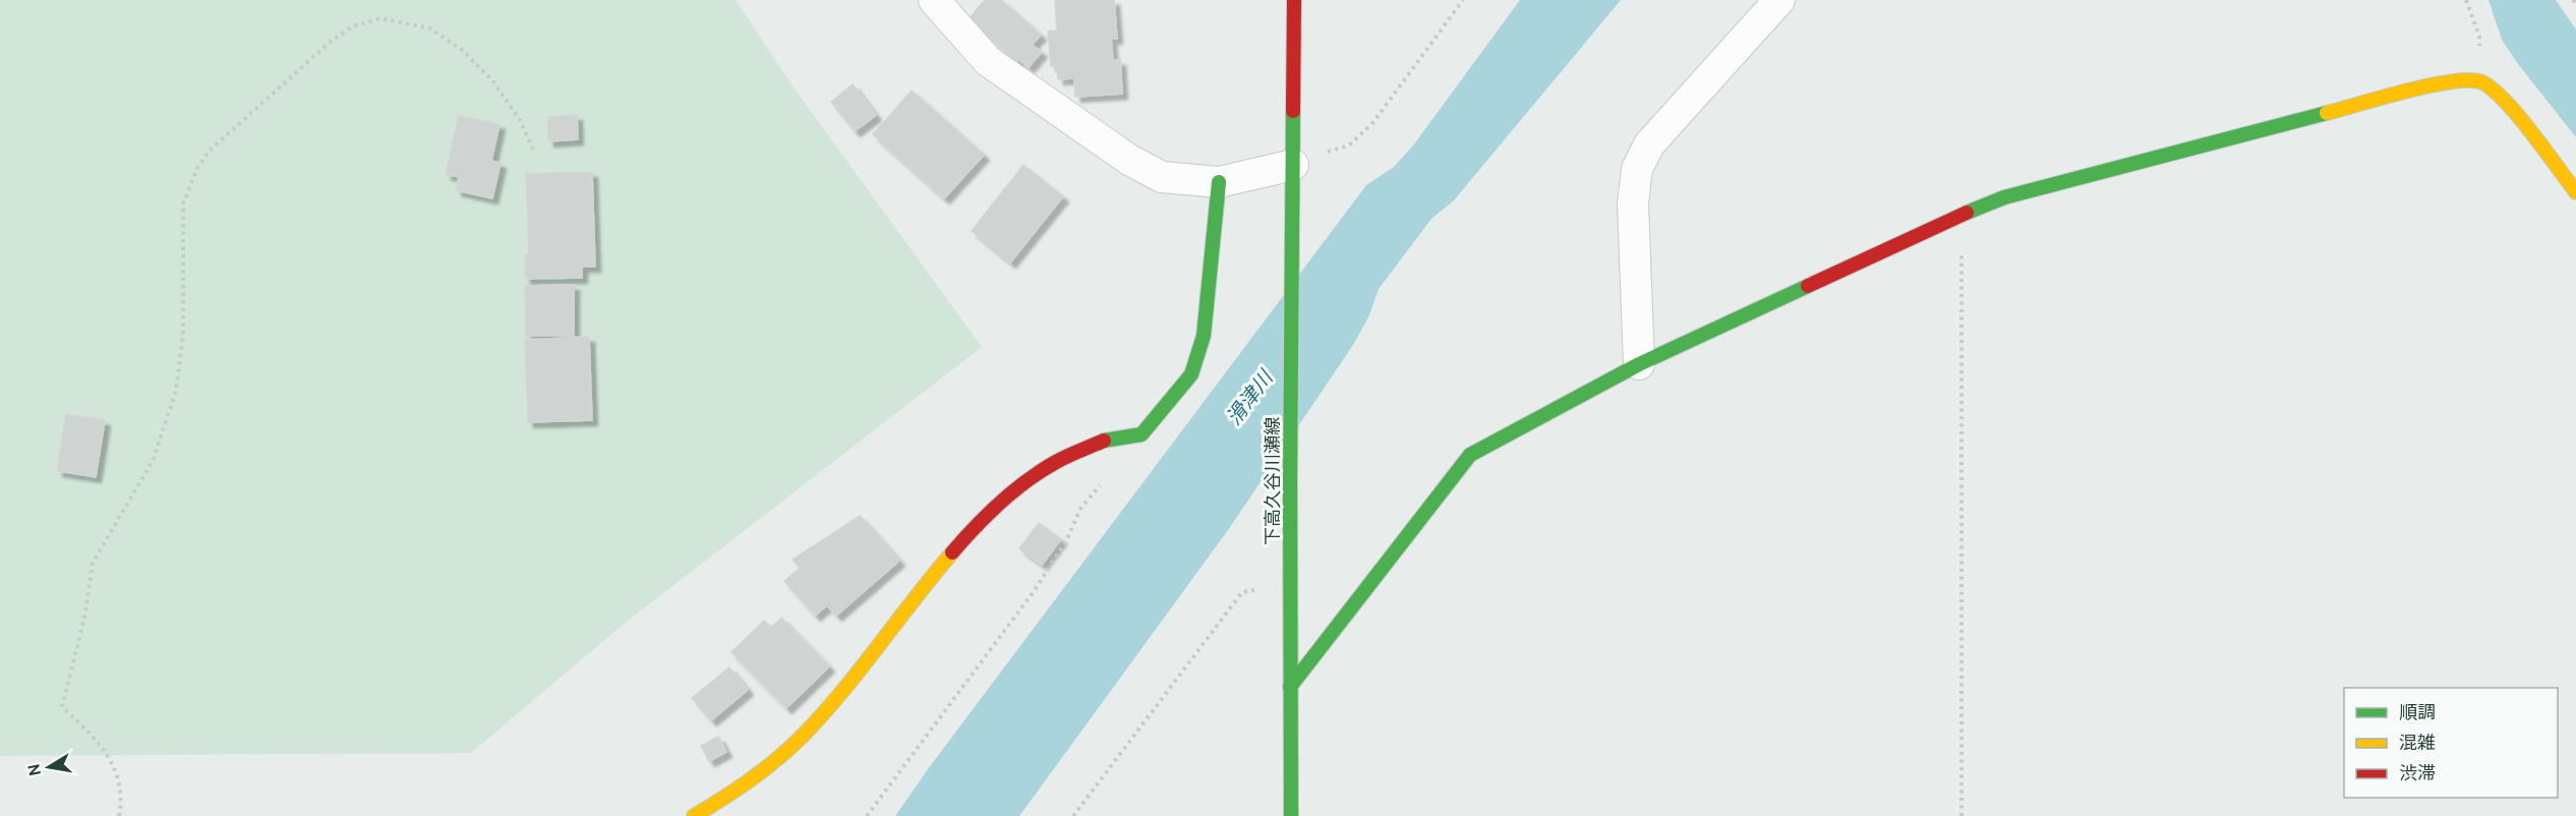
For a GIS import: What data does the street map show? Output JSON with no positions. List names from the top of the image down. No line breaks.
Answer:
{"streets":{"street":["下高久谷川瀬線"]},"water":["滑津川"],"legend":["順調","混雑","渋滞"],"north":"left"}
